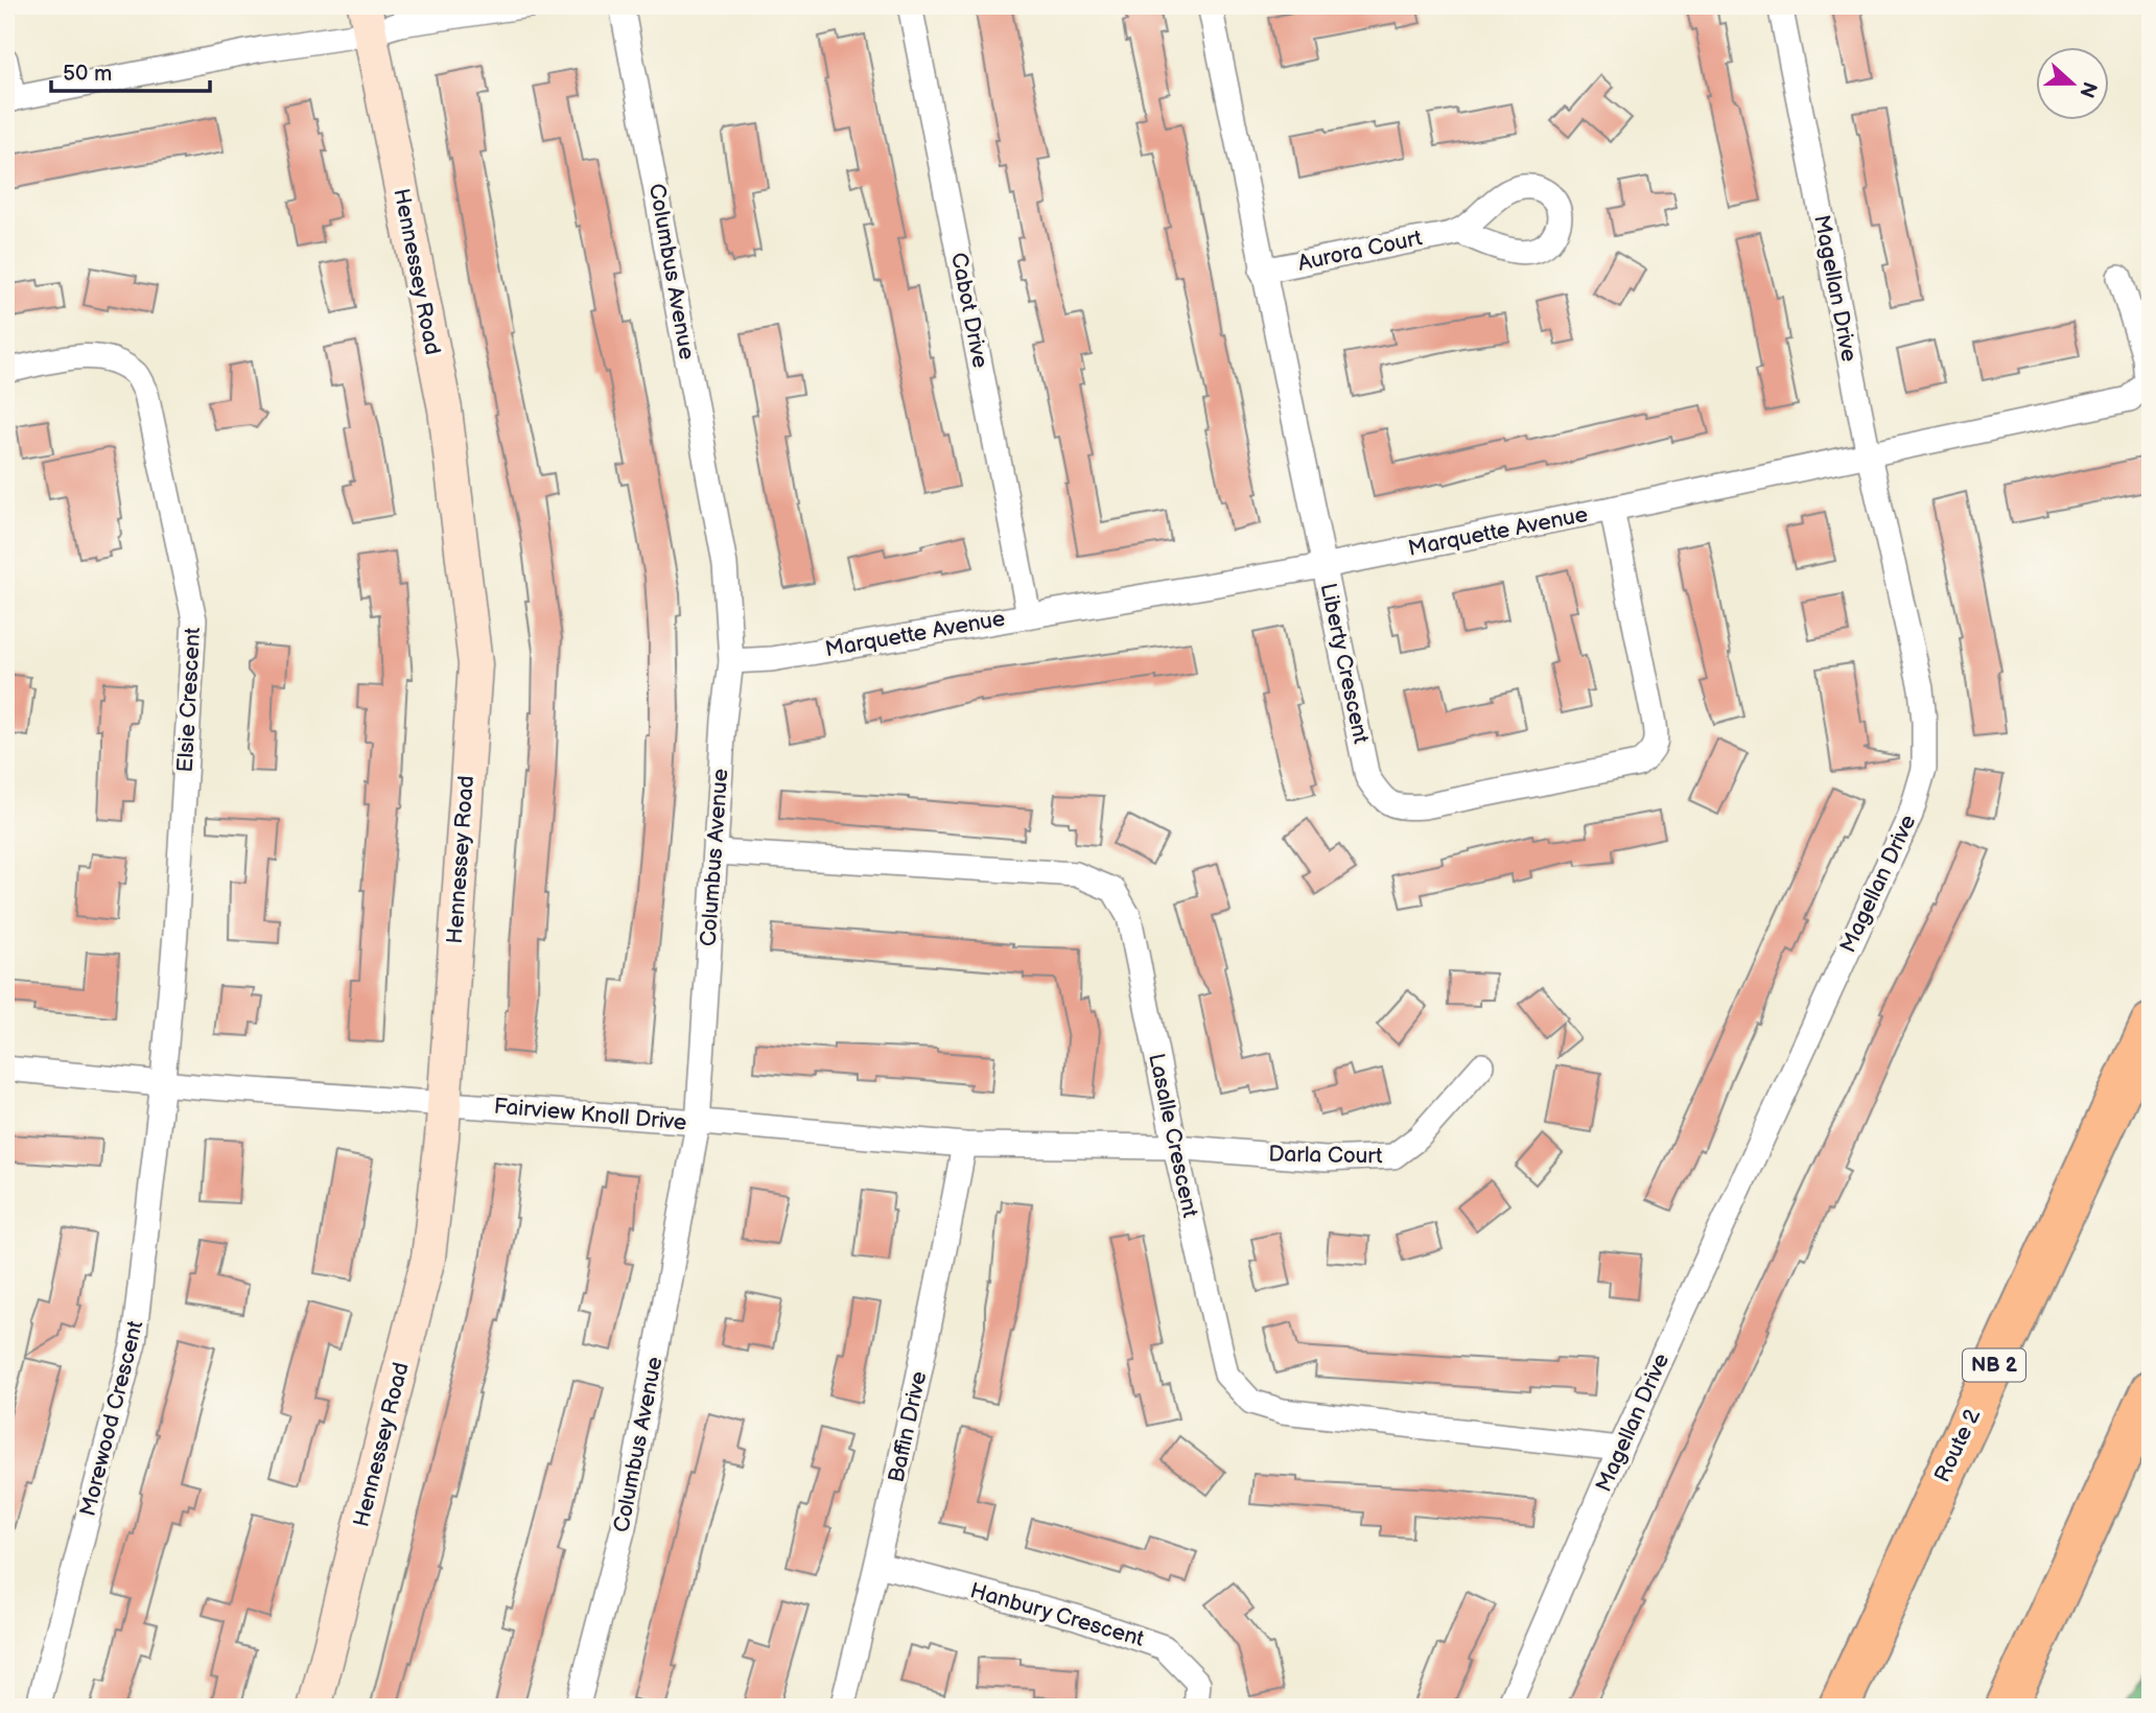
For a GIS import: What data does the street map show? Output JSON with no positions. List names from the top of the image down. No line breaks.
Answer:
{"streets":{"highway":["NB 2","Route 2"],"street":["Aurora Court","Hennessey Road","Columbus Avenue","Magellan Drive","Cabot Drive","Marquette Avenue","Liberty Crescent","Elsie Crescent","Fairview Knoll Drive","Lasalle Crescent","Darla Court","Morewood Crescent","Baffin Drive","Hanbury Crescent"]},"crossings":[["Aurora Court","Liberty Crescent"],["Hennessey Road","Fairview Knoll Drive"],["Columbus Avenue","Marquette Avenue"],["Columbus Avenue","Fairview Knoll Drive"],["Columbus Avenue","Lasalle Crescent"],["Magellan Drive","Marquette Avenue"],["Magellan Drive","Lasalle Crescent"],["Cabot Drive","Marquette Avenue"],["Marquette Avenue","Liberty Crescent"],["Elsie Crescent","Fairview Knoll Drive"],["Elsie Crescent","Morewood Crescent"],["Fairview Knoll Drive","Lasalle Crescent"],["Fairview Knoll Drive","Darla Court"],["Fairview Knoll Drive","Morewood Crescent"],["Fairview Knoll Drive","Baffin Drive"],["Lasalle Crescent","Darla Court"],["Baffin Drive","Hanbury Crescent"]],"scale_bar":"50 m","north":"right"}
